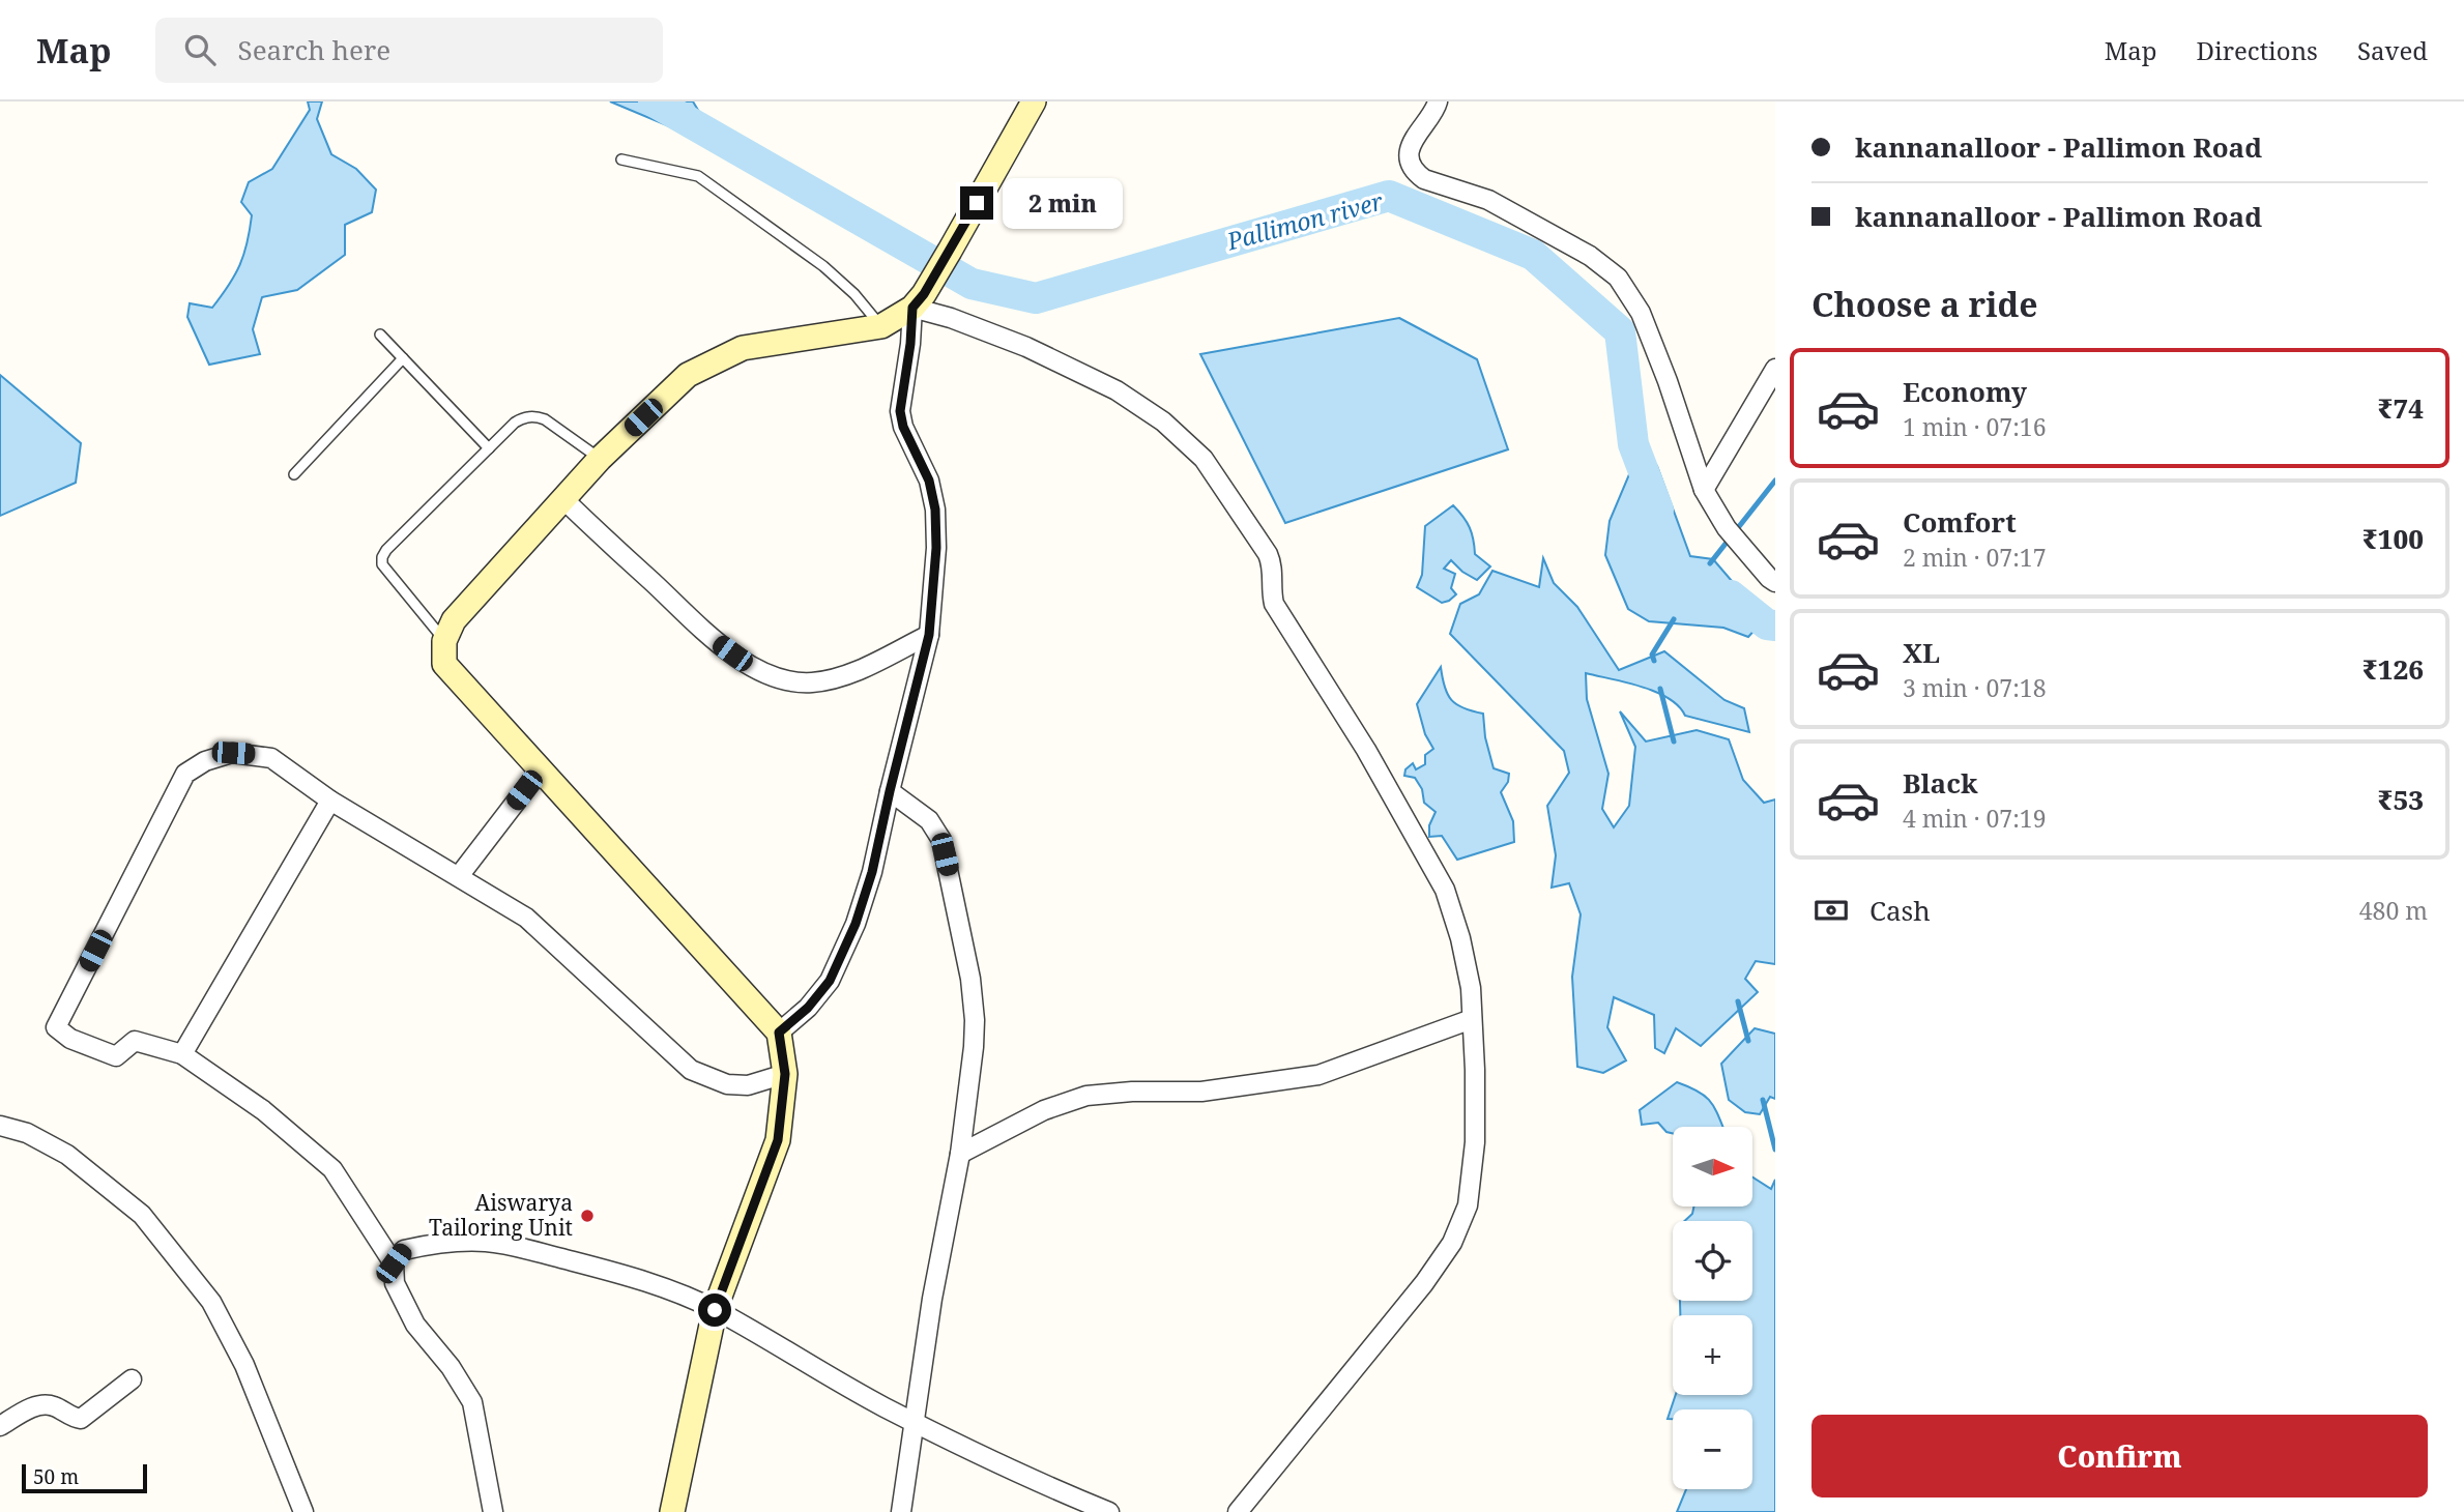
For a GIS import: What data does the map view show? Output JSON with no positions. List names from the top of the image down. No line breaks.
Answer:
{"water":["Pallimon river"],"places":["Aiswarya Tailoring Unit"],"scale_bar":"50 m","north":"right","page":{"header":"Map","search":"Search here","nav":["Map","Directions","Saved"],"banner":["kannanalloor - Pallimon Road","kannanalloor - Pallimon Road"],"bubble":"2 min","heading":"Choose a ride","list":[{"name":"Economy","note":"1 min · 07:16","value":"₹74"},{"name":"Comfort","note":"2 min · 07:17","value":"₹100"},{"name":"XL","note":"3 min · 07:18","value":"₹126"},{"name":"Black","note":"4 min · 07:19","value":"₹53"}],"pay":["Cash","480 m"],"map_buttons":["+","−"],"buttons":"Confirm","scale":"50 m"}}
